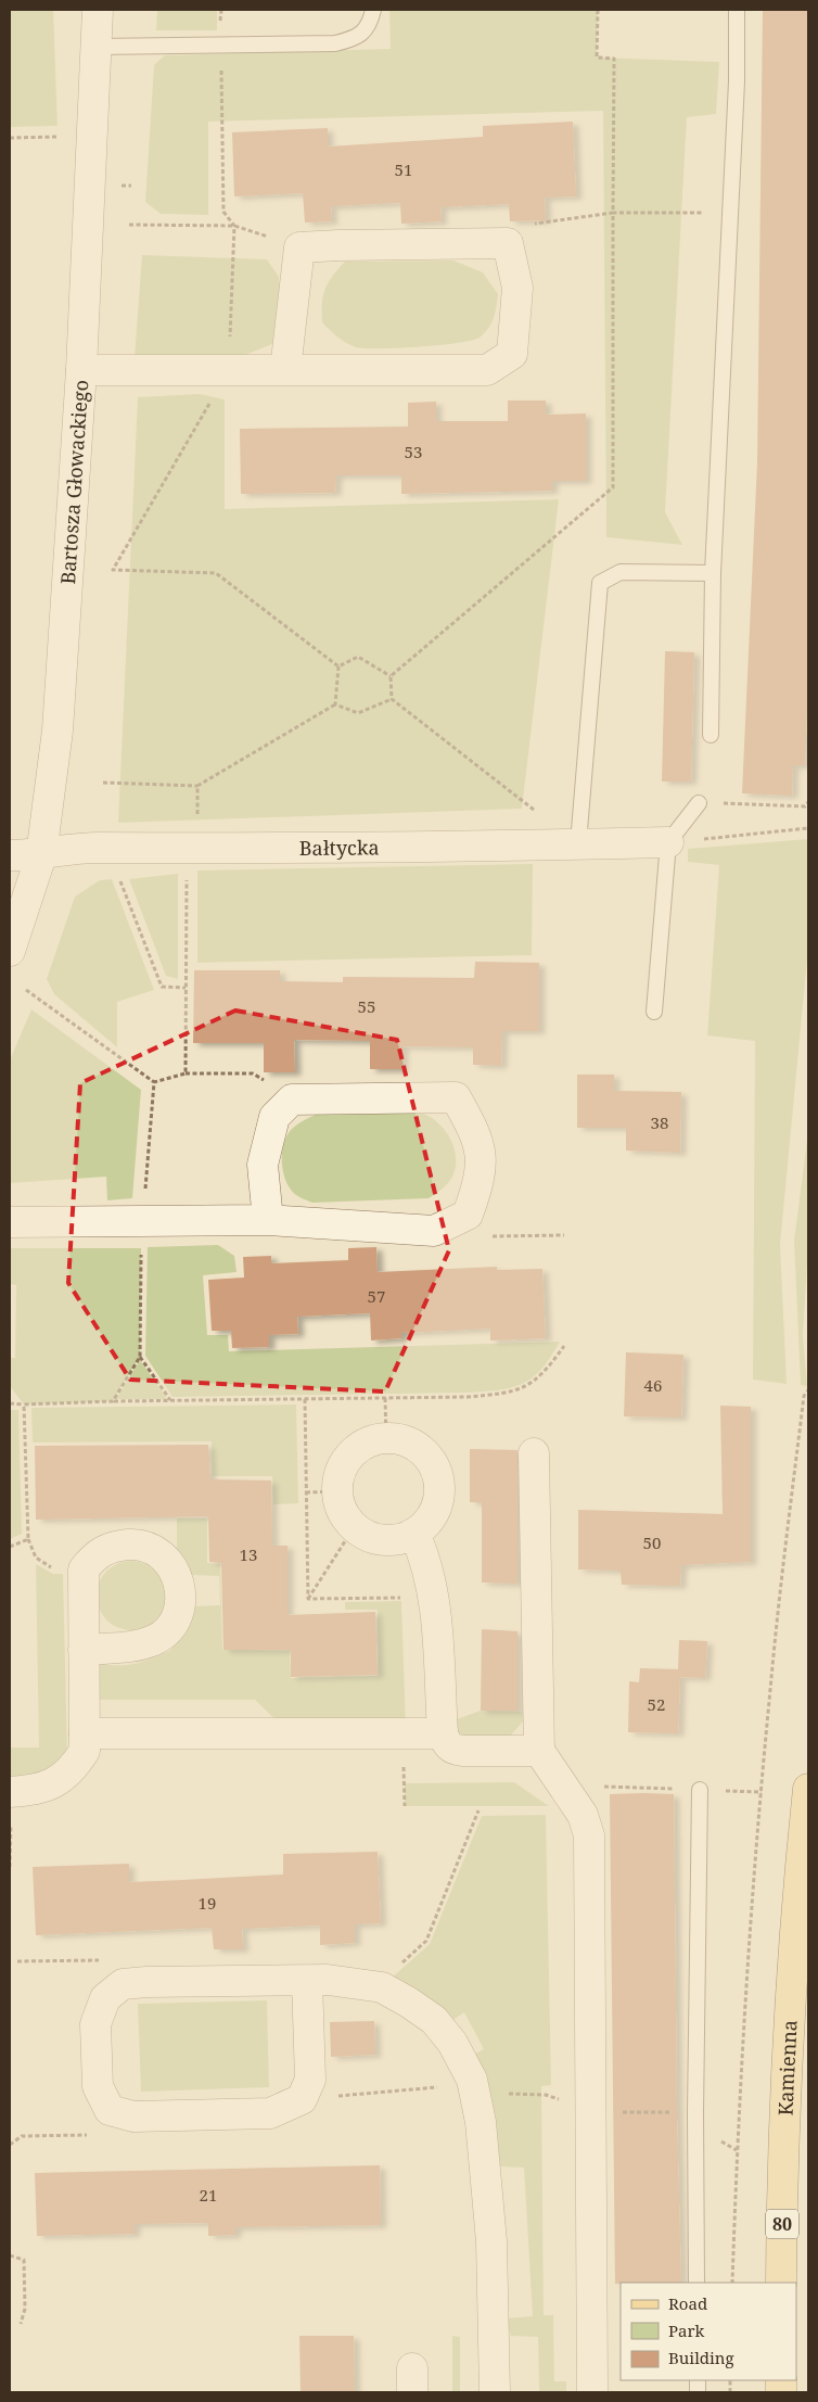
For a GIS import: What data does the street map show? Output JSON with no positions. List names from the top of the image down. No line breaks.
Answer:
{"streets":{"main road":["Kamienna","80"],"street":["Bartosza Głowackiego","Bałtycka"]},"crossings":[["Bartosza Głowackiego","Bałtycka"]],"house_numbers":["51","53","55","38","57","46","50","13","52","19","21"],"legend":["Road","Park","Building"]}
